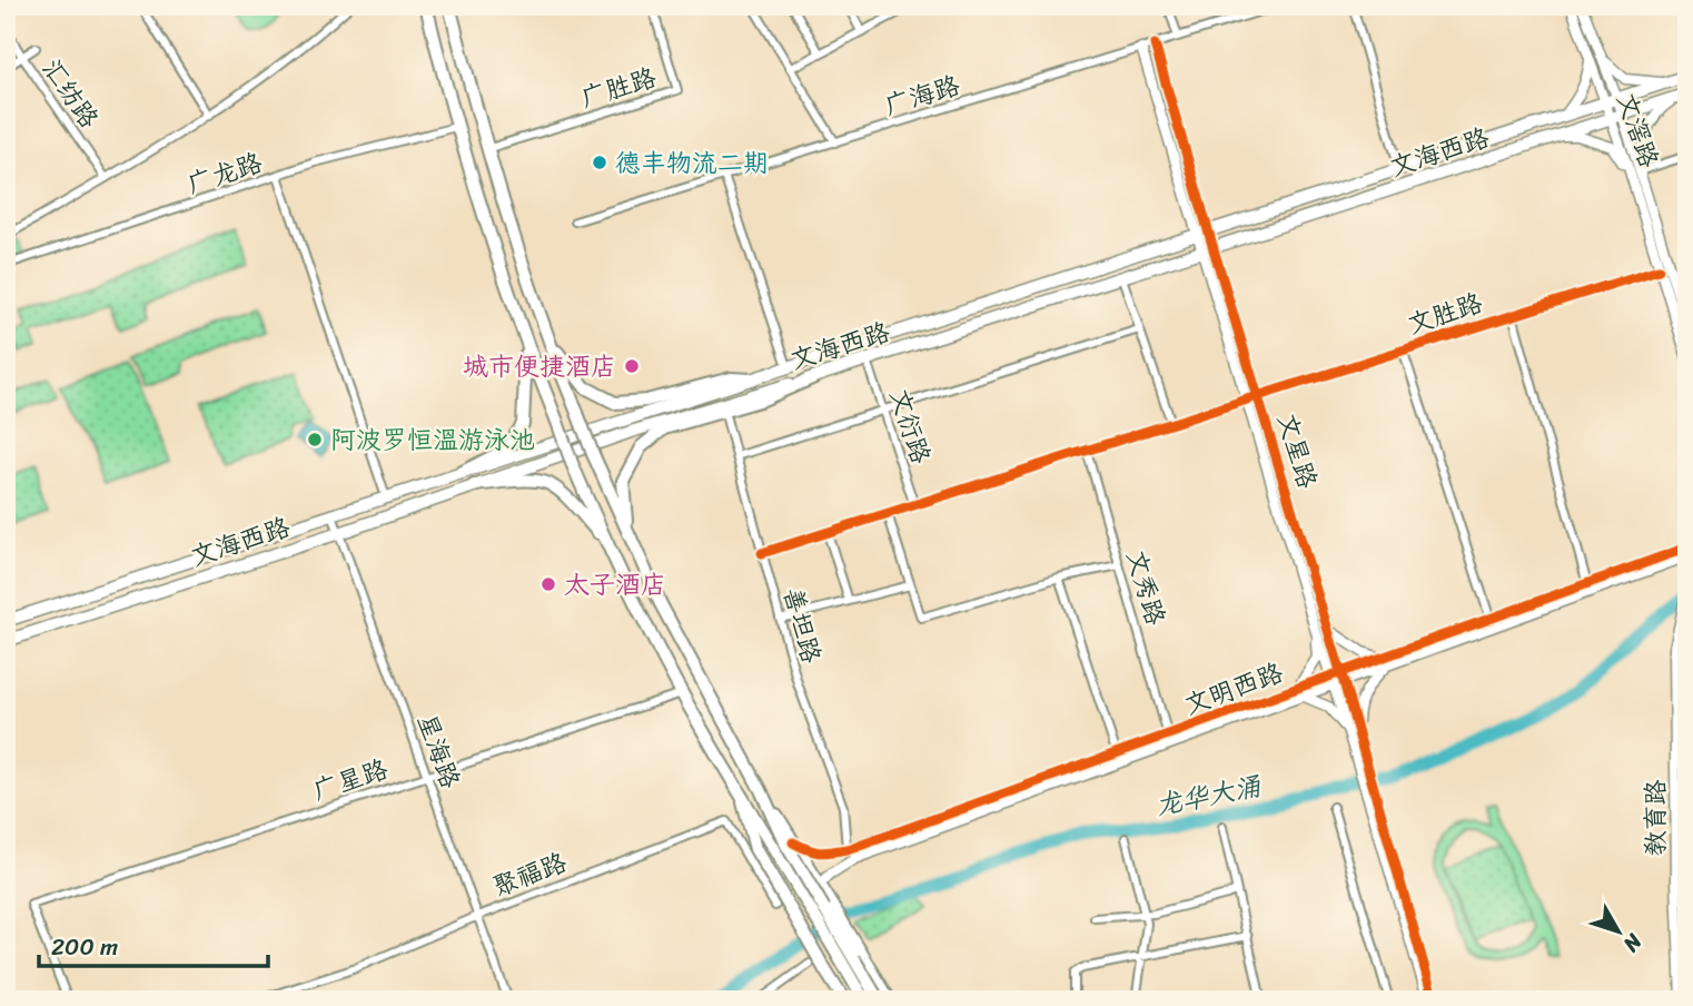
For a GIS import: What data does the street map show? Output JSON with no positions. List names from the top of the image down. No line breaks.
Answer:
{"streets":{"main road":["文海西路"],"street":["广胜路","汇纺路","广海路","文滘路","广龙路","文胜路","文衍路","文星路","文秀路","善坦路","文明西路","星海路","广星路","教育路","聚福路"]},"crossings":[["汇纺路","广龙路"],["广海路","文星路"],["文滘路","文海西路"],["文滘路","文胜路"],["文海西路","文衍路"],["文海西路","文星路"],["文海西路","星海路"],["文胜路","文衍路"],["文胜路","文星路"],["文胜路","文秀路"],["文胜路","善坦路"],["文星路","文明西路"],["文秀路","文明西路"],["善坦路","文明西路"],["星海路","广星路"],["星海路","聚福路"]],"water":["龙华大涌"],"places":["德丰物流二期","城市便捷酒店","阿波罗恒温游泳池","太子酒店"],"scale_bar":"200 m","north":"bottom right"}
